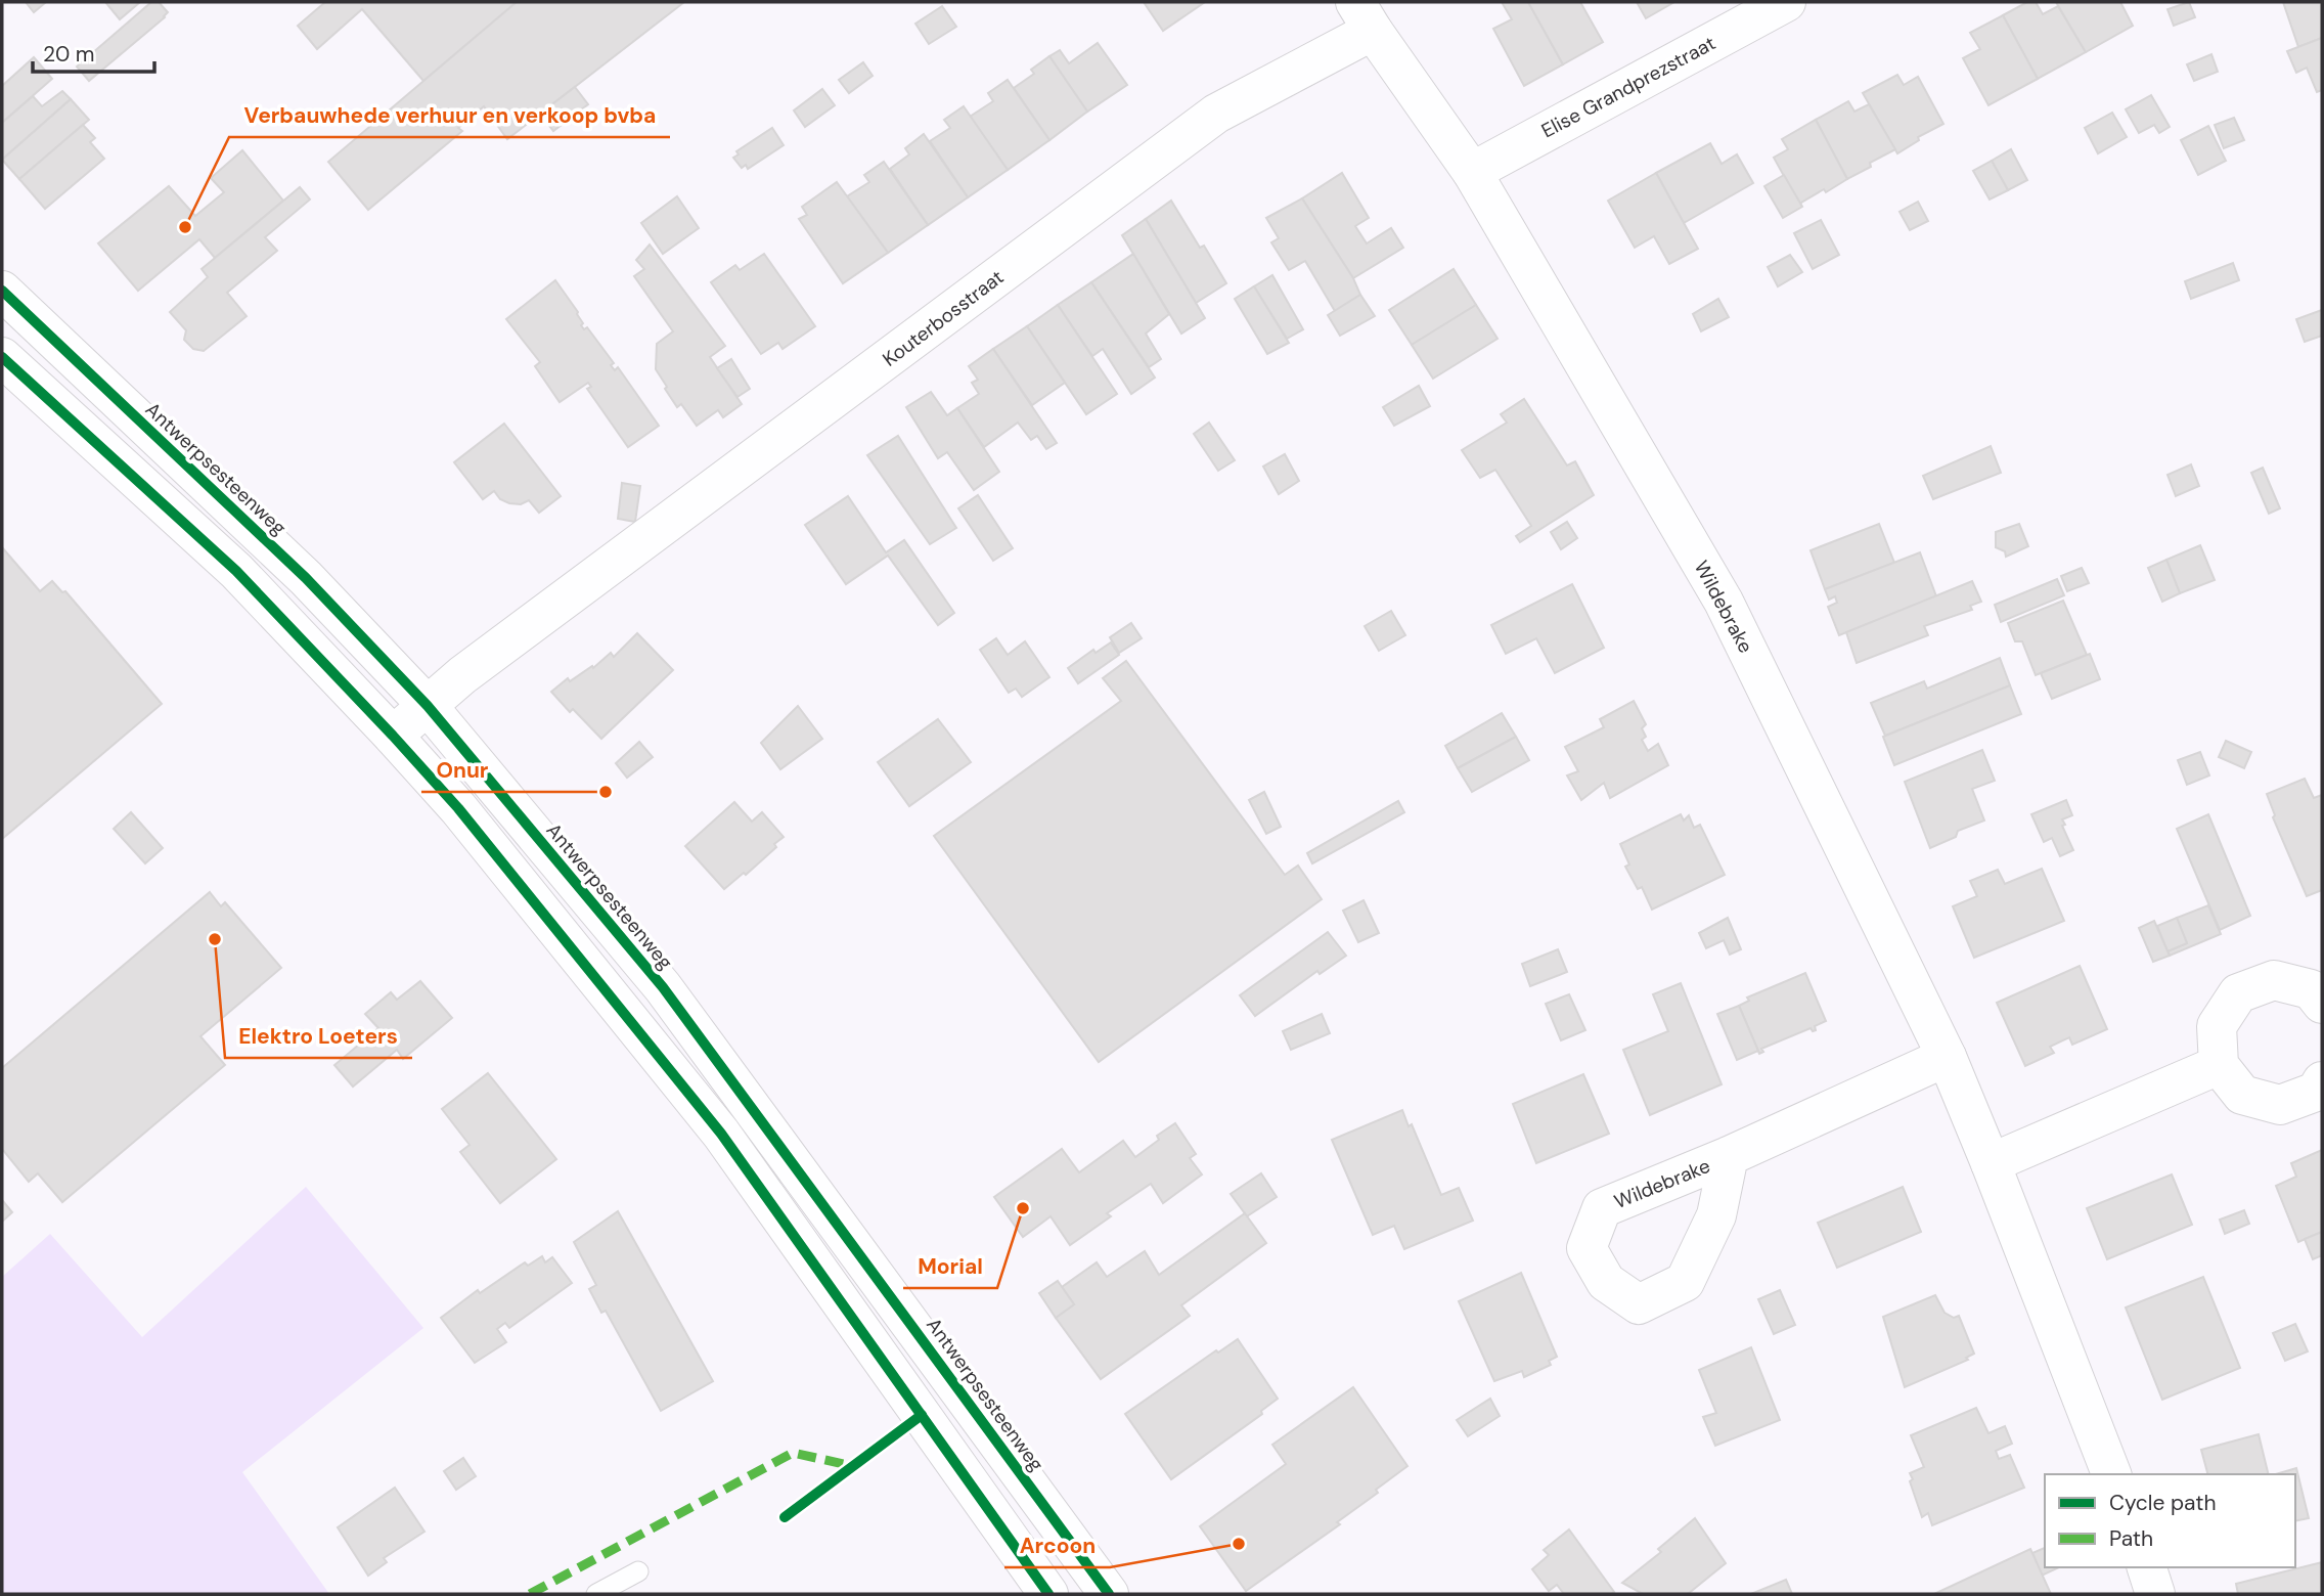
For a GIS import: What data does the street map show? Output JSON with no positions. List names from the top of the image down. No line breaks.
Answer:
{"streets":{"street":["Elise Grandprezstraat","Kouterbosstraat","Antwerpsesteenweg","Wildebrake"]},"crossings":[["Elise Grandprezstraat","Kouterbosstraat"],["Elise Grandprezstraat","Wildebrake"],["Kouterbosstraat","Antwerpsesteenweg"],["Kouterbosstraat","Wildebrake"]],"places":["Verbauwhede verhuur en verkoop bvba","Onur","Elektro Loeters","Morial","Arcoon"],"legend":["Cycle path","Path"],"scale_bar":"20 m"}
